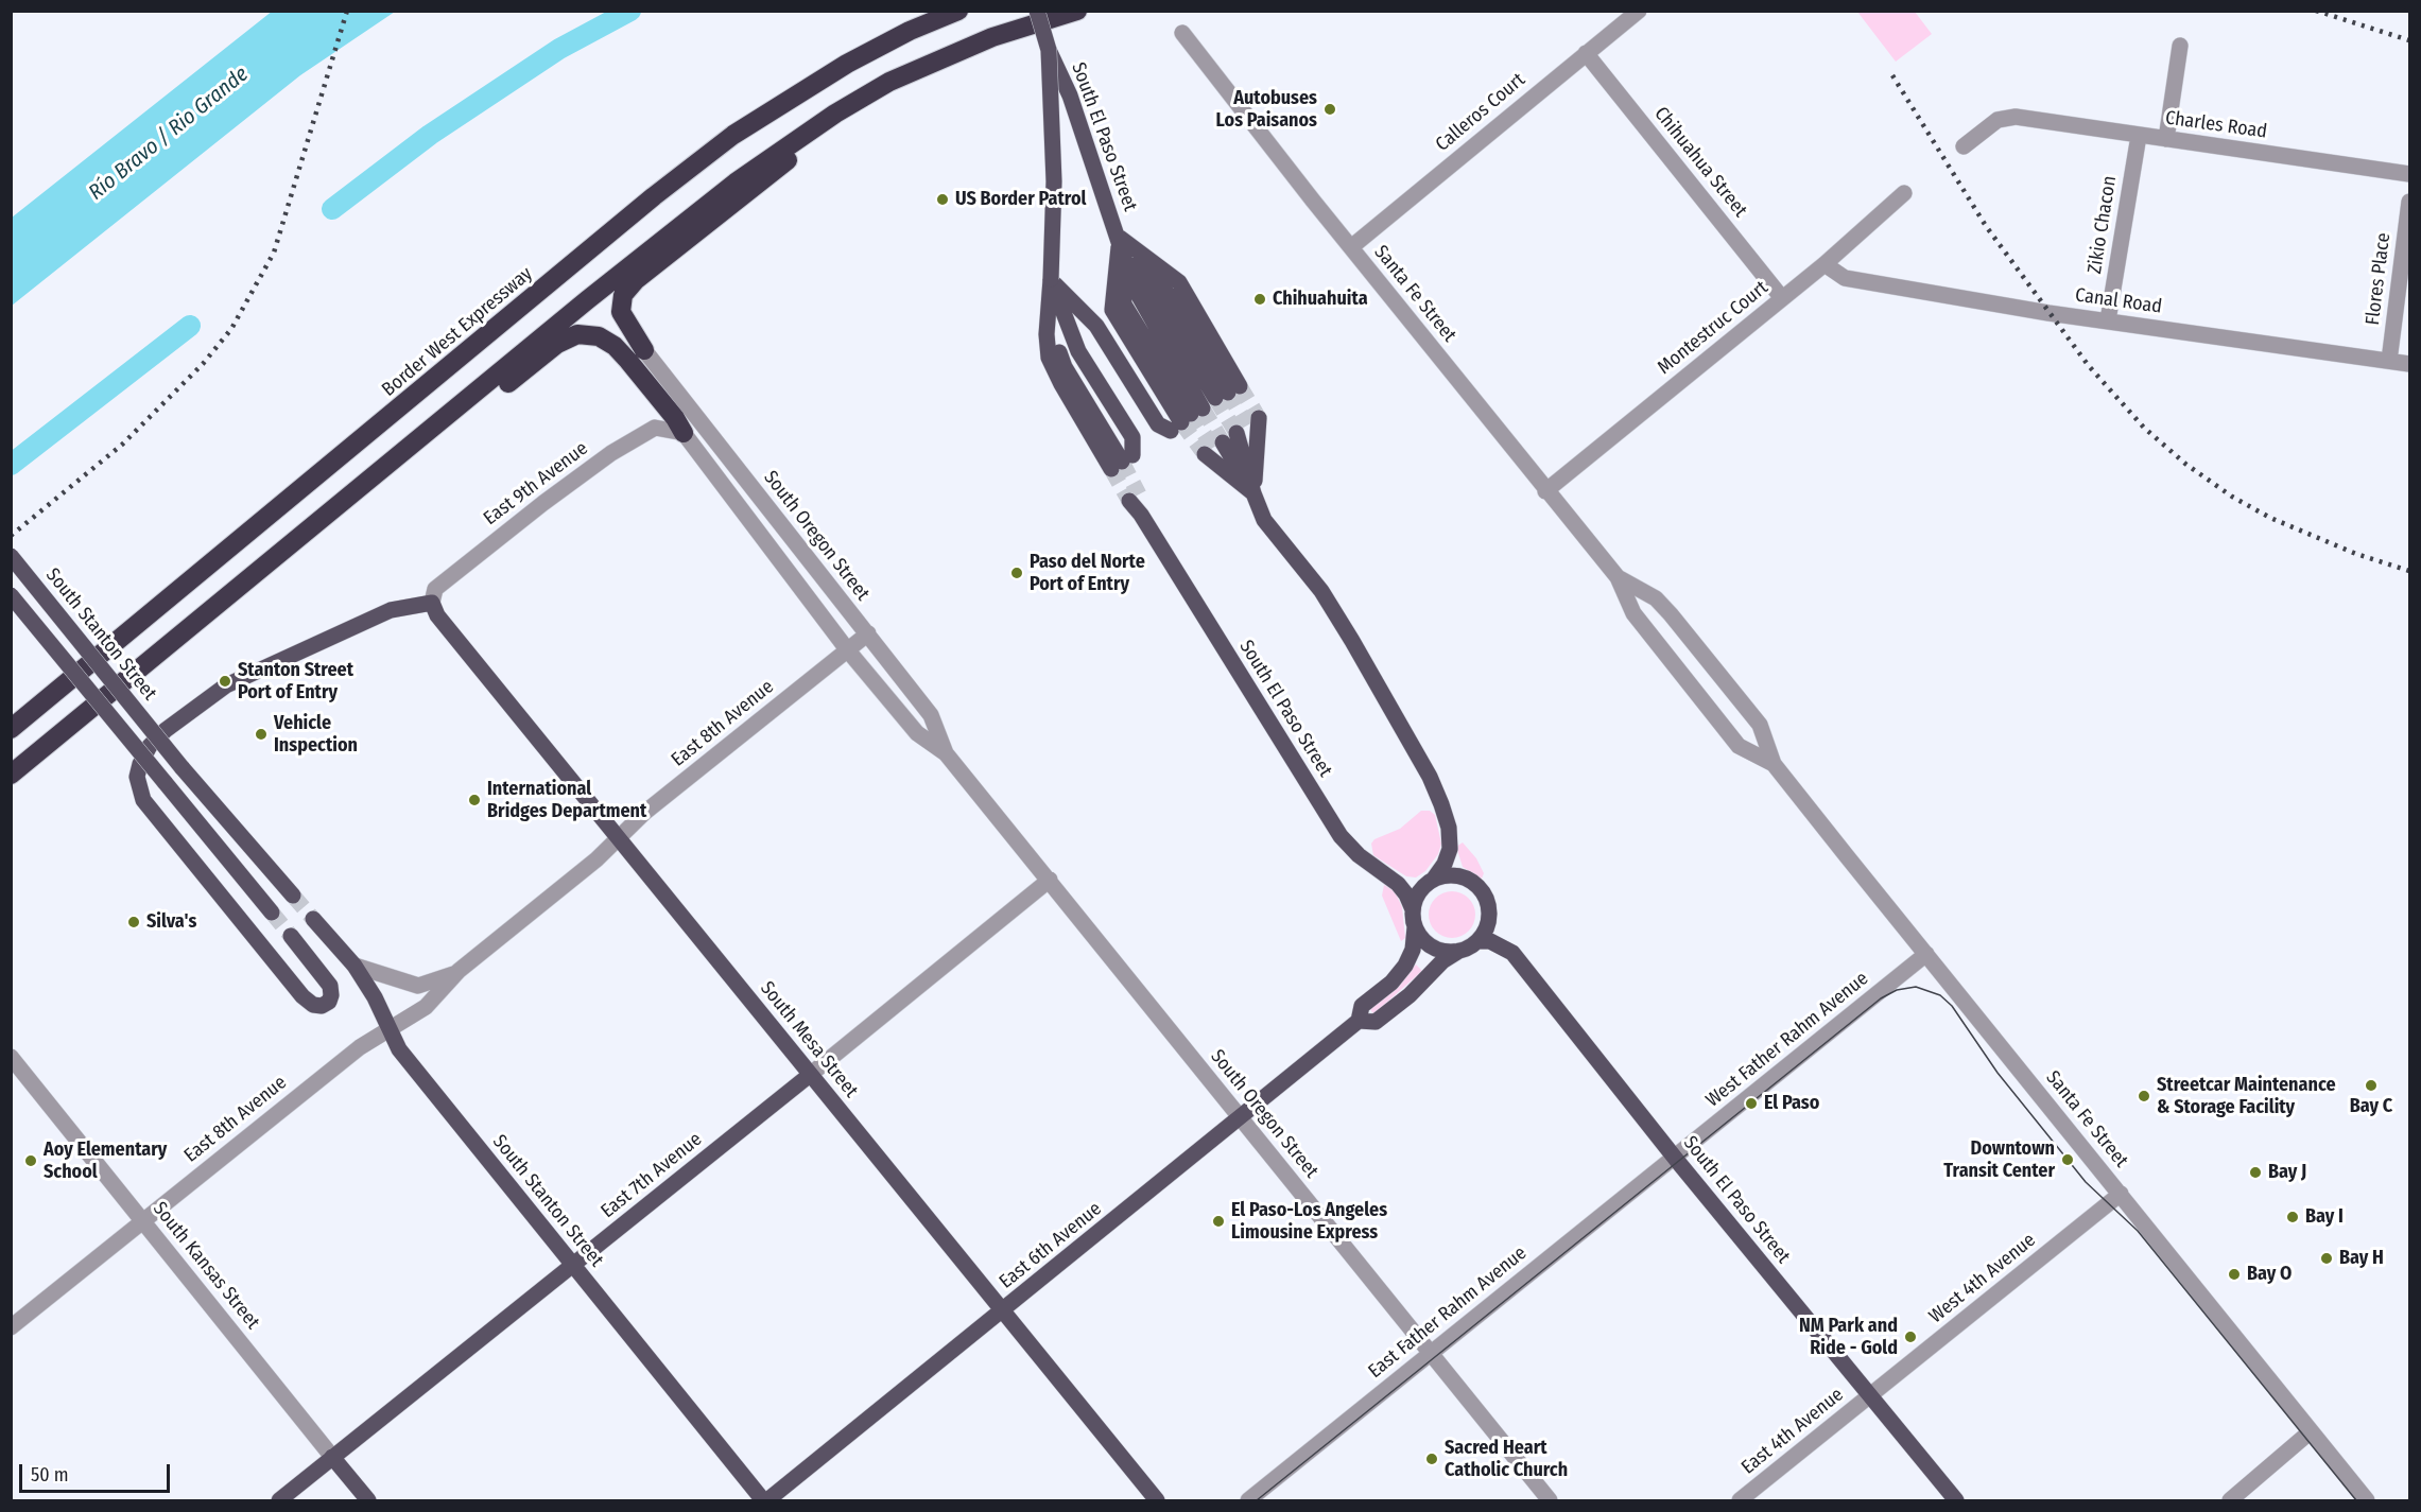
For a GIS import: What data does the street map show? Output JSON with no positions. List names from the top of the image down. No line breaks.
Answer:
{"streets":{"highway":["Border West Expressway"],"main road":["South El Paso Street","South Stanton Street","South Mesa Street","East 7th Avenue","East 6th Avenue","South Kansas Street"],"street":["Calleros Court","Charles Road","Chihuahua Street","Zikio Chacon","Flores Place","Santa Fe Street","Canal Road","Montestruc Court","East 9th Avenue","South Oregon Street","East 8th Avenue","West Father Rahm Avenue","West 4th Avenue","East Father Rahm Avenue","East 4th Avenue"]},"crossings":[["Calleros Court","Chihuahua Street"],["Calleros Court","Santa Fe Street"],["Charles Road","Zikio Chacon"],["South El Paso Street","West Father Rahm Avenue"],["South El Paso Street","East 6th Avenue"],["South El Paso Street","West 4th Avenue"],["South El Paso Street","East Father Rahm Avenue"],["South El Paso Street","East 4th Avenue"],["Chihuahua Street","Montestruc Court"],["Zikio Chacon","Canal Road"],["Flores Place","Canal Road"],["Santa Fe Street","Montestruc Court"],["Santa Fe Street","West Father Rahm Avenue"],["Santa Fe Street","West 4th Avenue"],["Canal Road","Montestruc Court"],["East 9th Avenue","South Oregon Street"],["East 9th Avenue","South Mesa Street"],["South Oregon Street","East 8th Avenue"],["South Oregon Street","East 7th Avenue"],["South Oregon Street","East 6th Avenue"],["South Oregon Street","East Father Rahm Avenue"],["South Stanton Street","East 8th Avenue"],["South Stanton Street","East 7th Avenue"],["South Stanton Street","East 6th Avenue"],["East 8th Avenue","South Mesa Street"],["East 8th Avenue","South Kansas Street"],["South Mesa Street","East 7th Avenue"],["South Mesa Street","East 6th Avenue"],["West Father Rahm Avenue","East Father Rahm Avenue"],["East 7th Avenue","South Kansas Street"],["West 4th Avenue","East 4th Avenue"]],"water":["Río Bravo / Rio Grande"],"places":["Autobuses Los Paisanos","US Border Patrol","Chihuahuita","Paso del Norte Port of Entry","Stanton Street Port of Entry","Vehicle Inspection","International Bridges Department","Silva's","Bay C","Streetcar Maintenance & Storage Facility","El Paso","Downtown Transit Center","Aoy Elementary School","Bay J","Bay I","El Paso-Los Angeles Limousine Express","Bay H","Bay O","NM Park and Ride - Gold","Sacred Heart Catholic Church"],"scale_bar":"50 m"}
